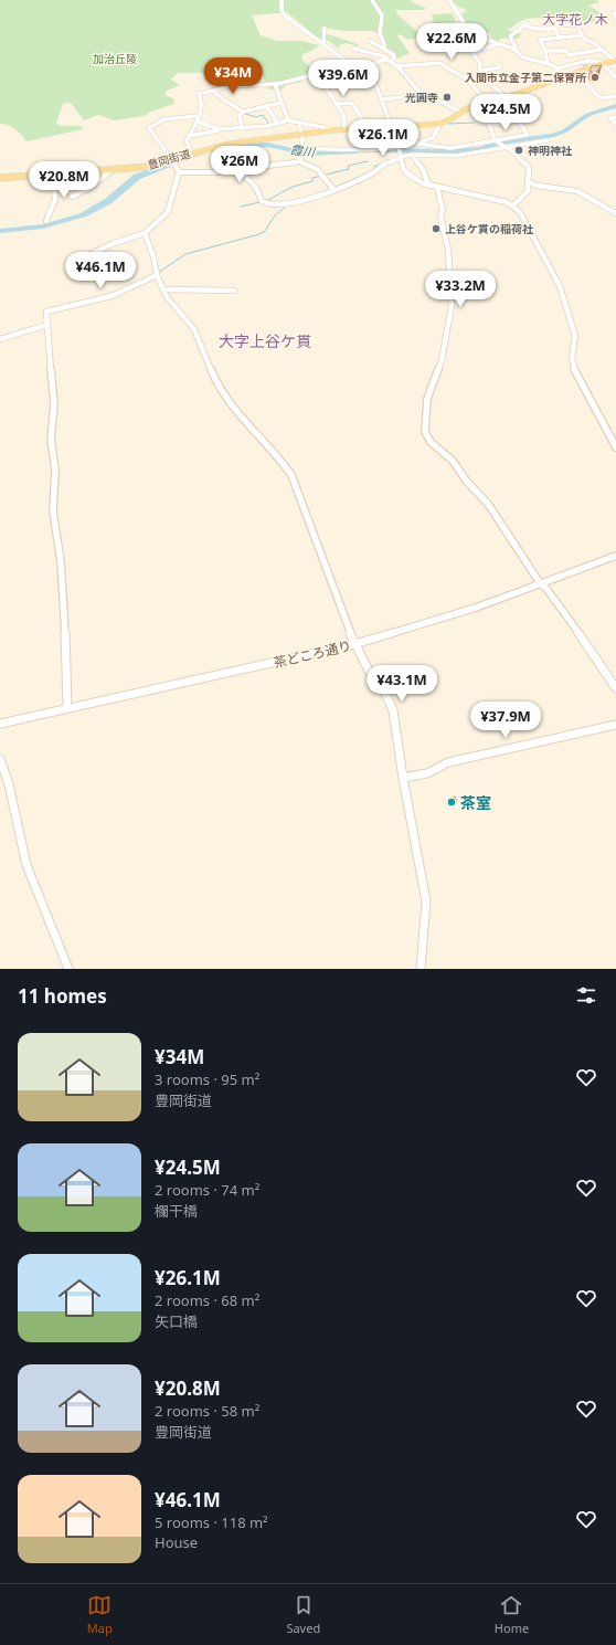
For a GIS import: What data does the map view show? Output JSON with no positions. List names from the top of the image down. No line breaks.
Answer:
{"streets":{"main road":["豊岡街道"],"street":["茶どころ通り"]},"districts":["大字花ノ木","大字上谷ケ貫"],"water":["霞川"],"parks":["加治丘陵"],"places":["入間市立金子第二保育所","光圓寺","神明神社","上谷ケ貫の稲荷社","茶室"],"page":{"price":["¥22.6M","¥34M","¥39.6M","¥24.5M","¥26.1M","¥26M","¥20.8M","¥46.1M","¥33.2M","¥43.1M","¥37.9M"],"heading":"11 homes","list":[{"name":"¥34M","note":"3 rooms · 95 m² · 豊岡街道"},{"name":"¥24.5M","note":"2 rooms · 74 m² · 欄干橋"},{"name":"¥26.1M","note":"2 rooms · 68 m² · 矢口橋"},{"name":"¥20.8M","note":"2 rooms · 58 m² · 豊岡街道"},{"name":"¥46.1M","note":"5 rooms · 118 m² · House"}],"tabs":["Map","Saved","Home"]}}
